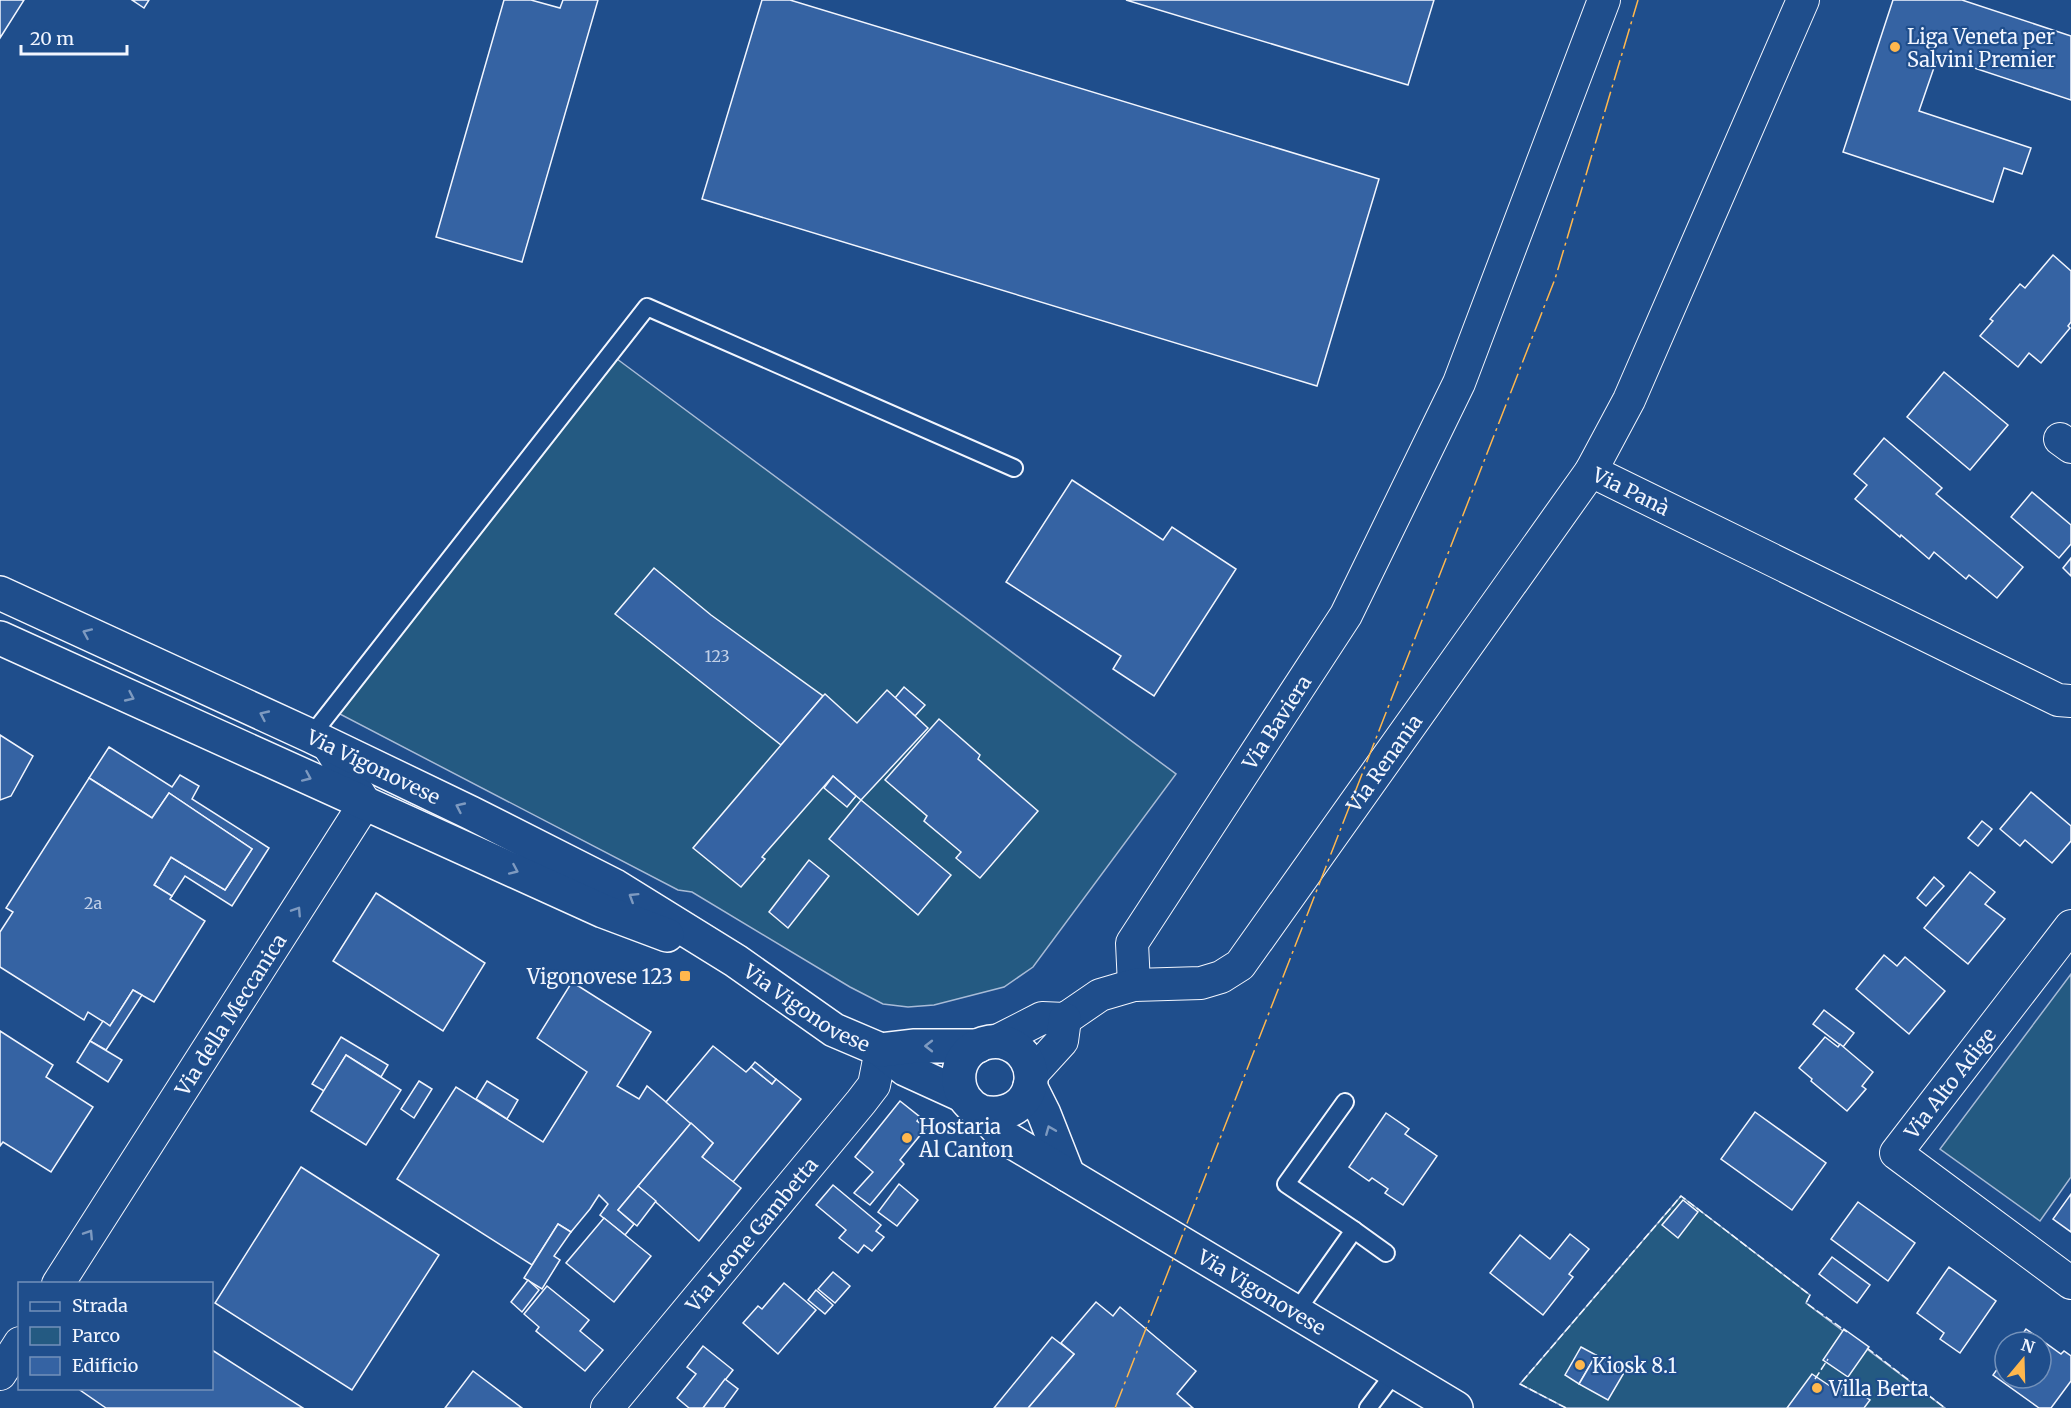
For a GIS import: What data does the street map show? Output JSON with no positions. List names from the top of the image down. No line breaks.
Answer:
{"streets":{"main road":["Via Vigonovese"],"street":["Via Panà","Via Baviera","Via Renania","Via della Meccanica","Via Alto Adige","Via Leone Gambetta"]},"crossings":[["Via Panà","Via Renania"],["Via Baviera","Via Renania"],["Via Vigonovese","Via della Meccanica"],["Via Vigonovese","Via Leone Gambetta"]],"one_way":["Via della Meccanica"],"places":{"other":["Liga Veneta per Salvini Premier","Hostaria Al Canton","Kiosk 8.1","Villa Berta"],"transit":["Vigonovese 123"]},"house_numbers":["123","2a"],"legend":["Strada","Parco","Edificio"],"scale_bar":"20 m","north":"top"}
